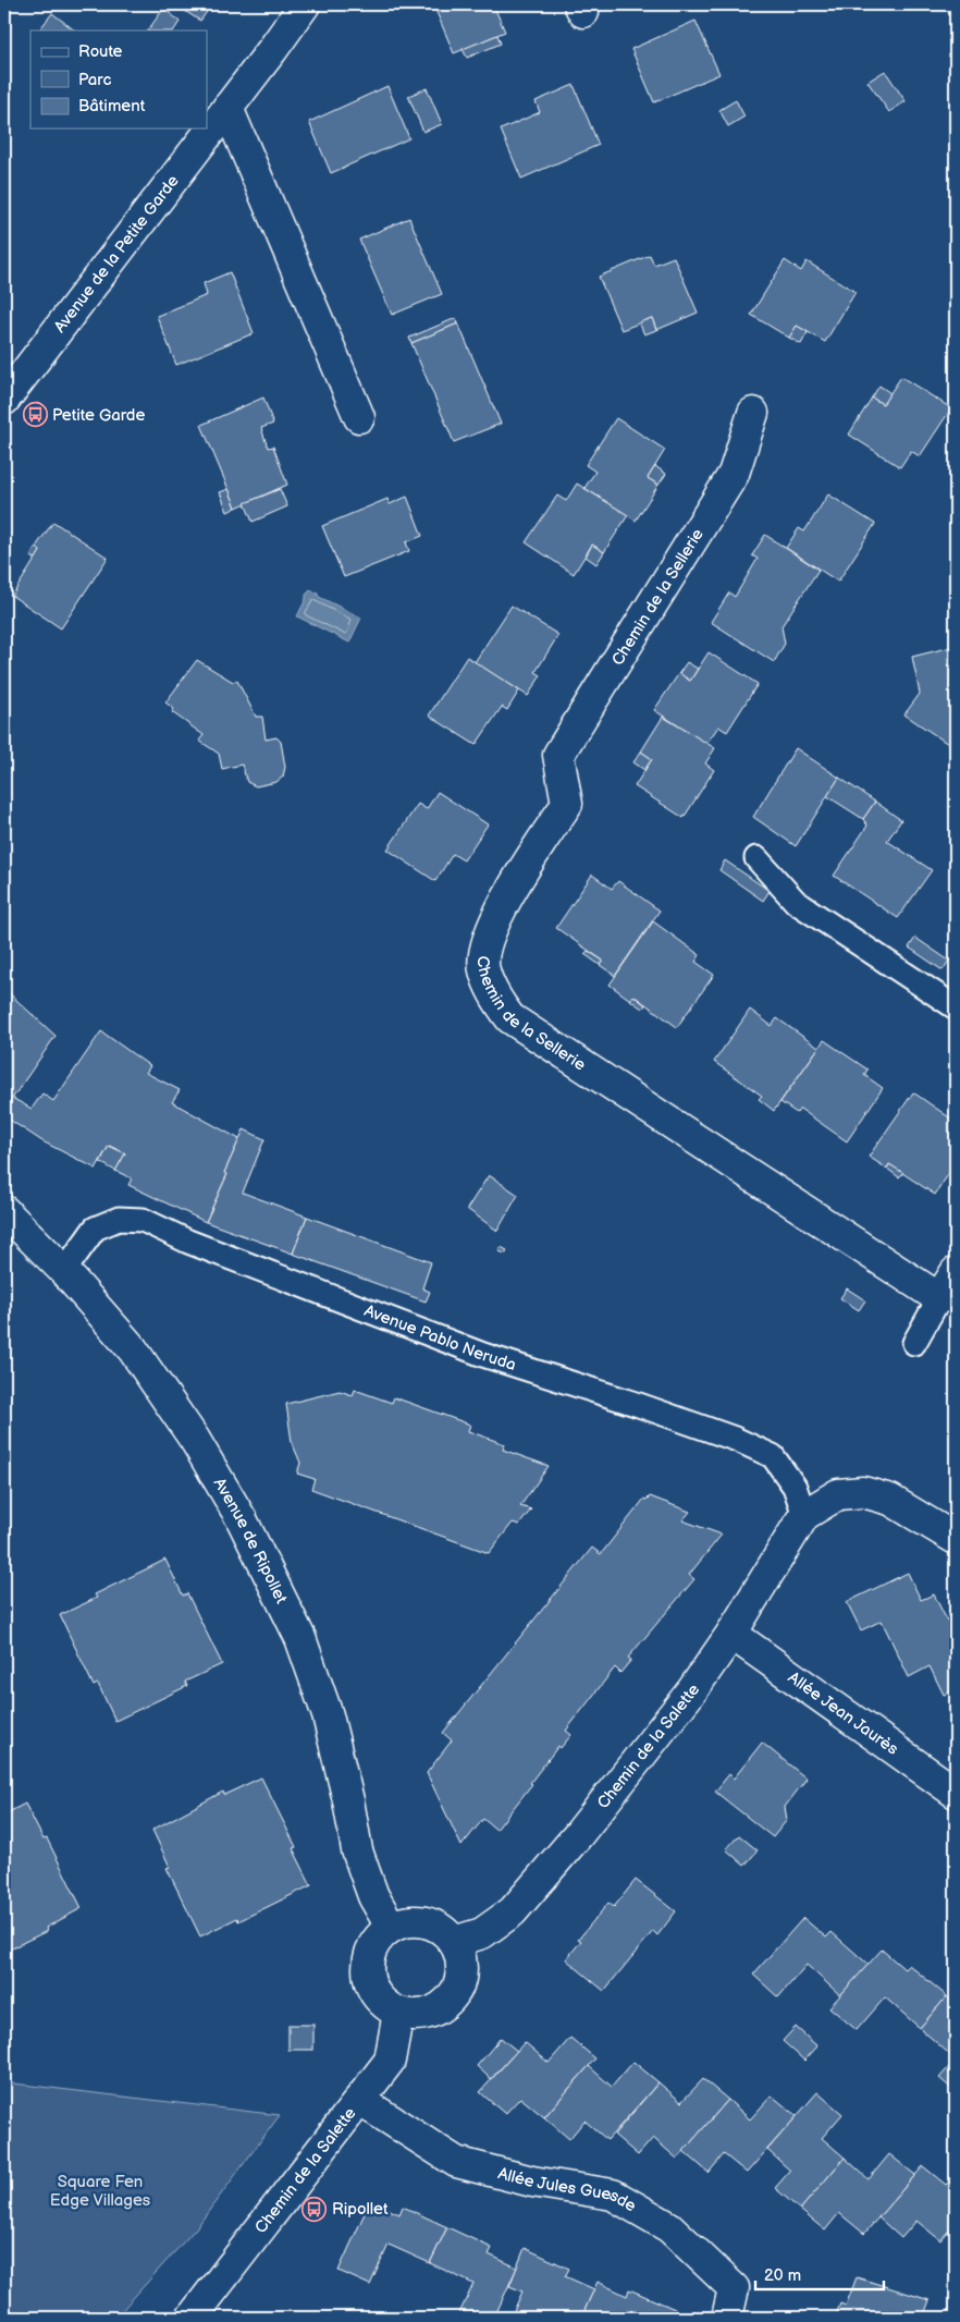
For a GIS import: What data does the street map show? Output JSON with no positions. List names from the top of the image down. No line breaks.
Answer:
{"streets":{"street":["Avenue de la Petite Garde","Chemin de la Sellerie","Avenue de Ripollet","Allée Jean Jaurès","Chemin de la Salette","Allée Jules Guesde"],"lane":["Avenue Pablo Neruda"]},"crossings":[["Avenue Pablo Neruda","Avenue de Ripollet"],["Avenue Pablo Neruda","Chemin de la Salette"],["Avenue de Ripollet","Chemin de la Salette"],["Allée Jean Jaurès","Chemin de la Salette"],["Chemin de la Salette","Allée Jules Guesde"]],"parks":["Square Fen Edge Villages"],"places":{"bus stop":["Petite Garde","Ripollet"]},"legend":["Route","Parc","Bâtiment"],"scale_bar":"20 m"}
